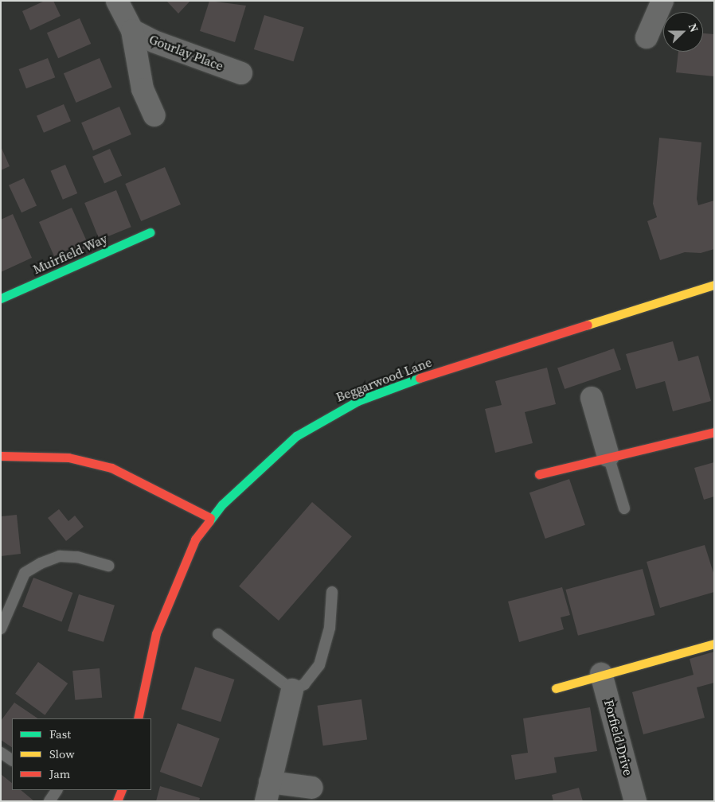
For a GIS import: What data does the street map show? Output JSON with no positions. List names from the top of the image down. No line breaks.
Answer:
{"streets":{"street":["Gourlay Place","Muirfield Way","Beggarwood Lane","Forfield Drive"]},"legend":["Fast","Slow","Jam"],"north":"right"}
